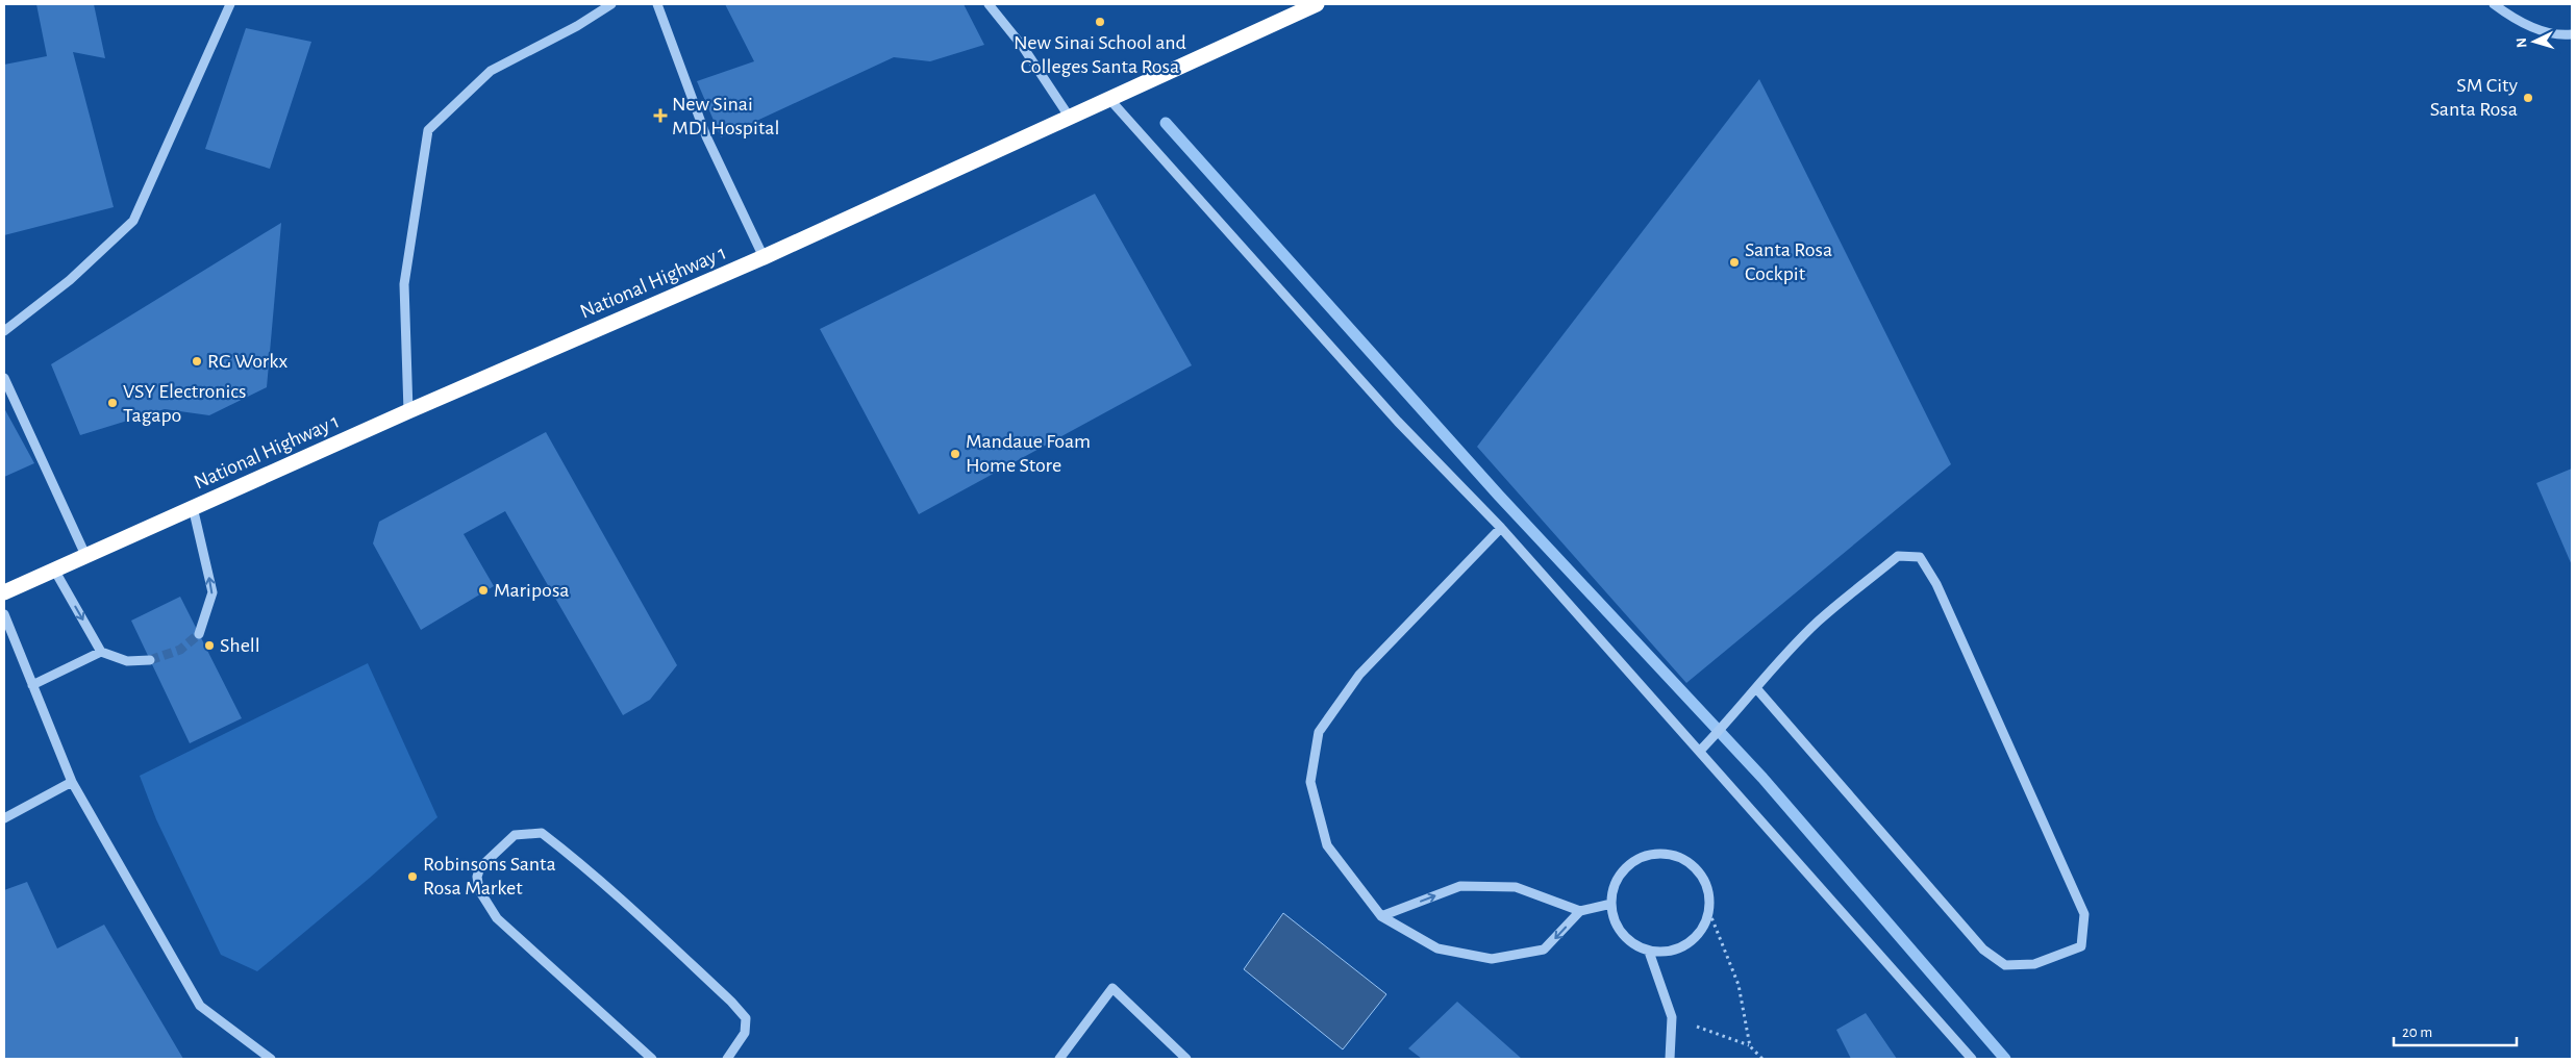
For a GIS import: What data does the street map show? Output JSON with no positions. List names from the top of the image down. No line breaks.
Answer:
{"streets":{"highway":["National Highway 1"]},"places":{"other":["New Sinai School and Colleges Santa Rosa","SM City Santa Rosa","Santa Rosa Cockpit","RG Workx","VSY Electronics Tagapo","Mandaue Foam Home Store","Mariposa","Shell","Robinsons Santa Rosa Market"],"health":["New Sinai MDI Hospital"]},"scale_bar":"20 m","north":"left"}
